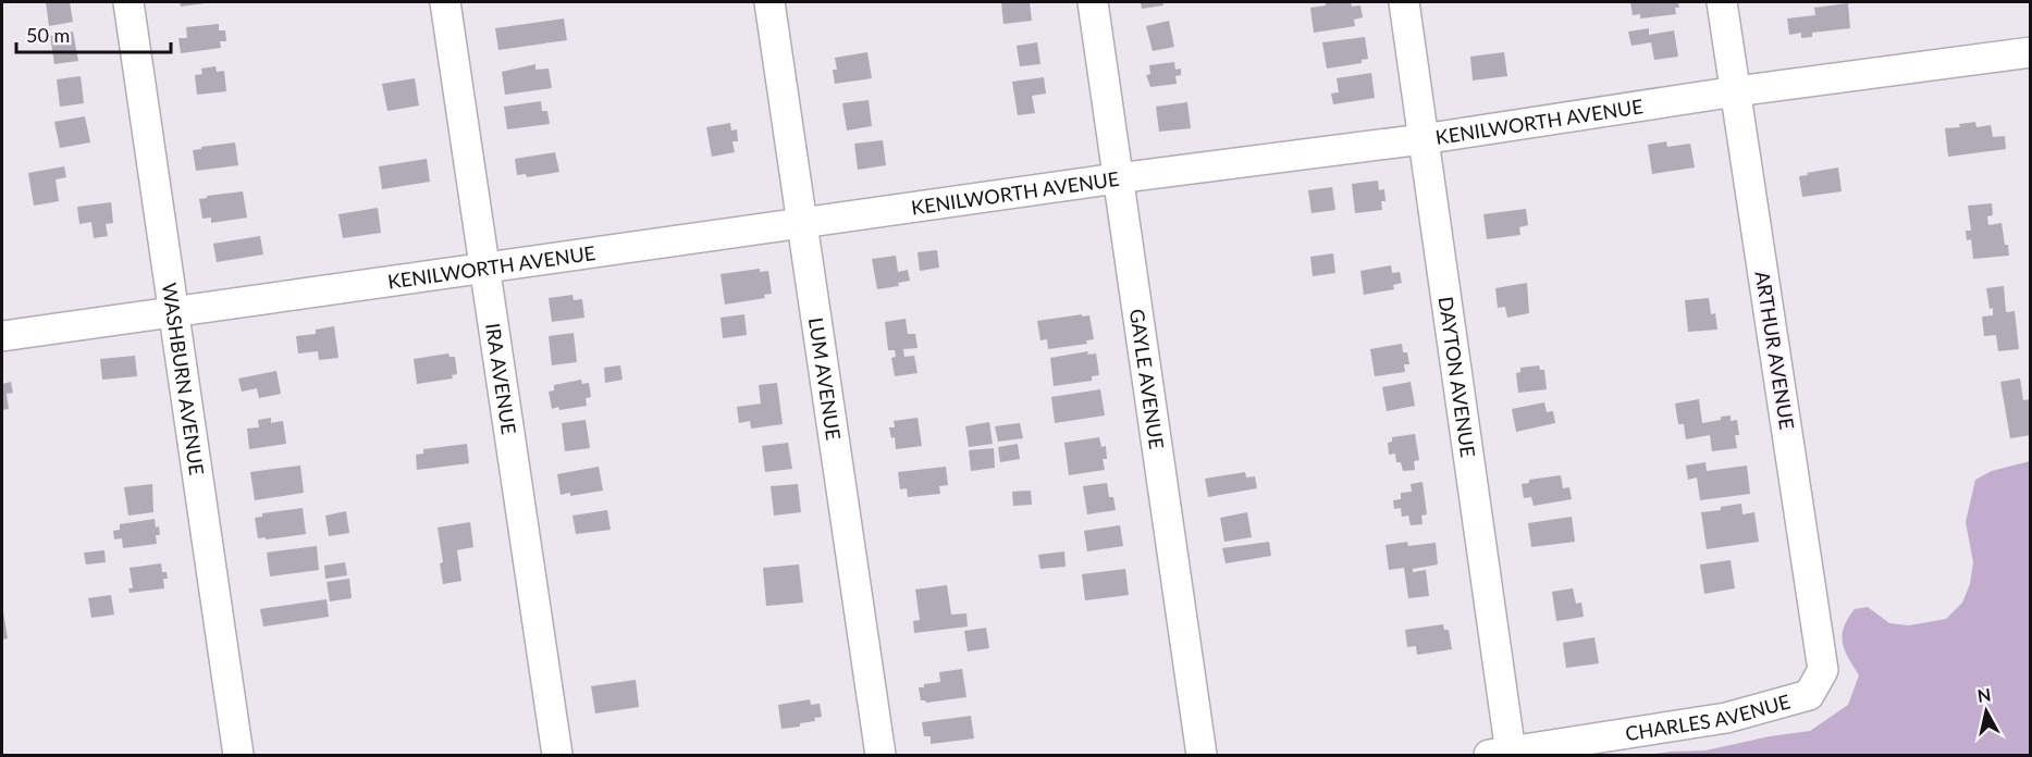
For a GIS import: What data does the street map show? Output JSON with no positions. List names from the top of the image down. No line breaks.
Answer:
{"streets":{"street":["KENILWORTH AVENUE","ARTHUR AVENUE","DAYTON AVENUE","WASHBURN AVENUE","IRA AVENUE","LUM AVENUE","GAYLE AVENUE","CHARLES AVENUE"]},"crossings":[["KENILWORTH AVENUE","ARTHUR AVENUE"],["KENILWORTH AVENUE","DAYTON AVENUE"],["KENILWORTH AVENUE","WASHBURN AVENUE"],["KENILWORTH AVENUE","IRA AVENUE"],["KENILWORTH AVENUE","LUM AVENUE"],["KENILWORTH AVENUE","GAYLE AVENUE"],["ARTHUR AVENUE","CHARLES AVENUE"],["DAYTON AVENUE","CHARLES AVENUE"]],"scale_bar":"50 m","north":"top"}
